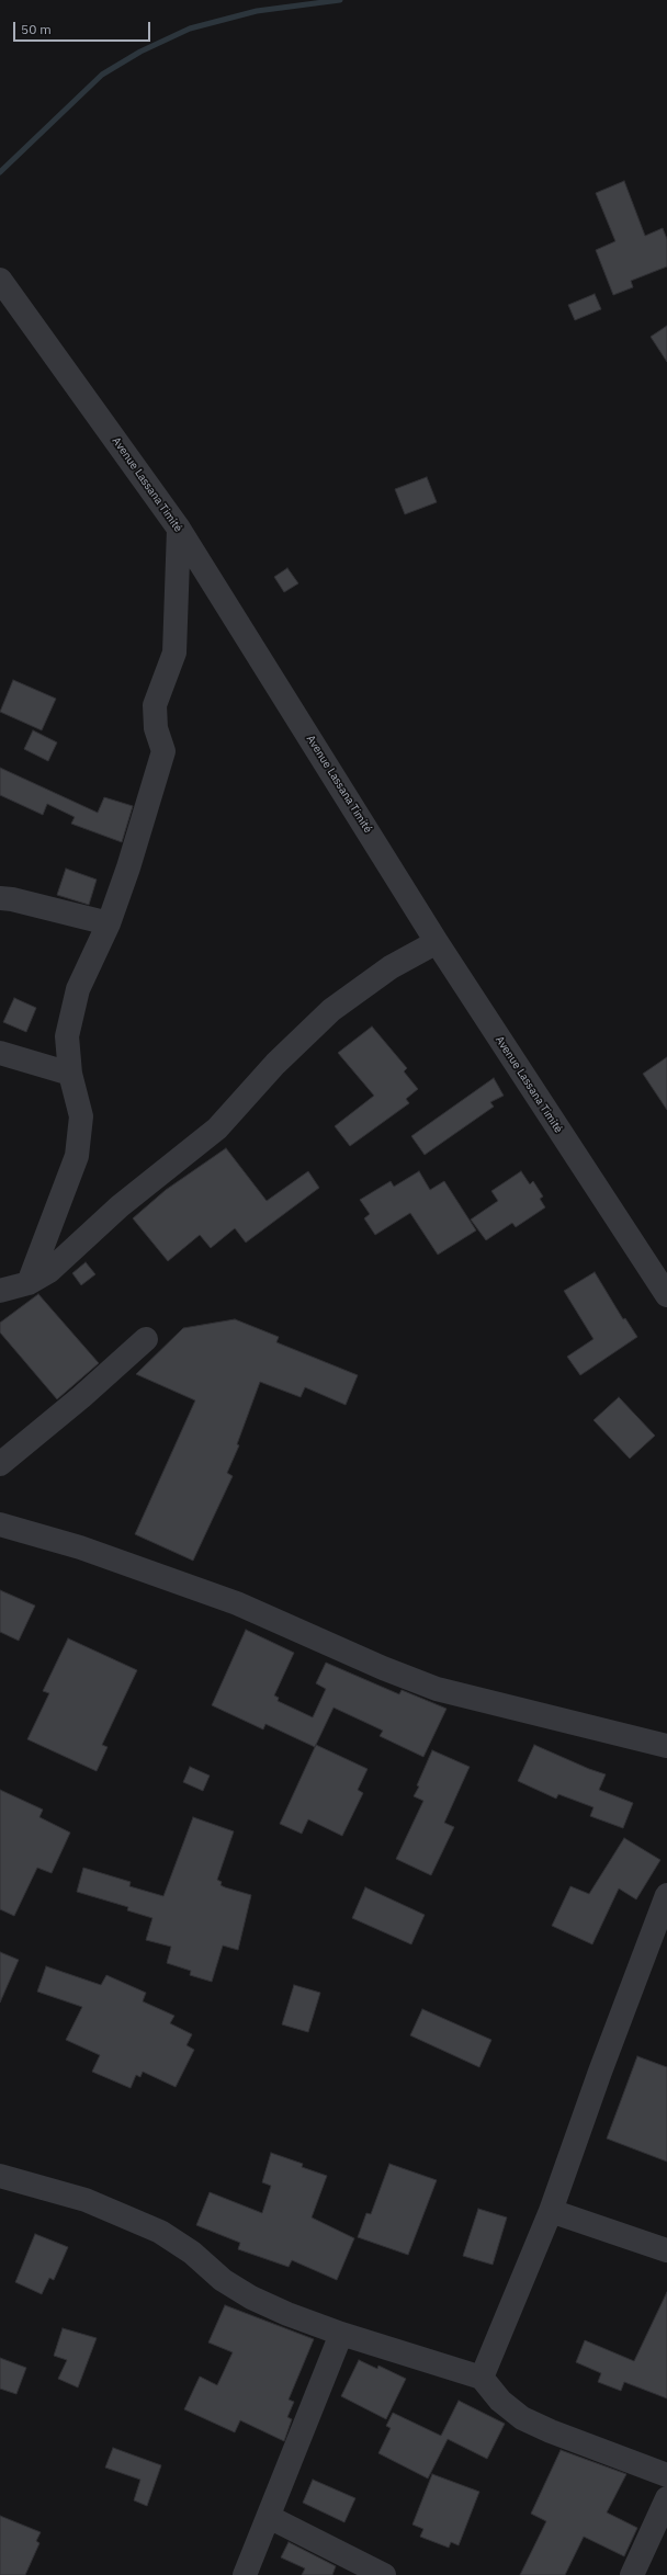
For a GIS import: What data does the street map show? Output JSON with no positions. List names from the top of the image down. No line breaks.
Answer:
{"streets":{"street":["Avenue Lassana Timité"]},"scale_bar":"50 m"}
